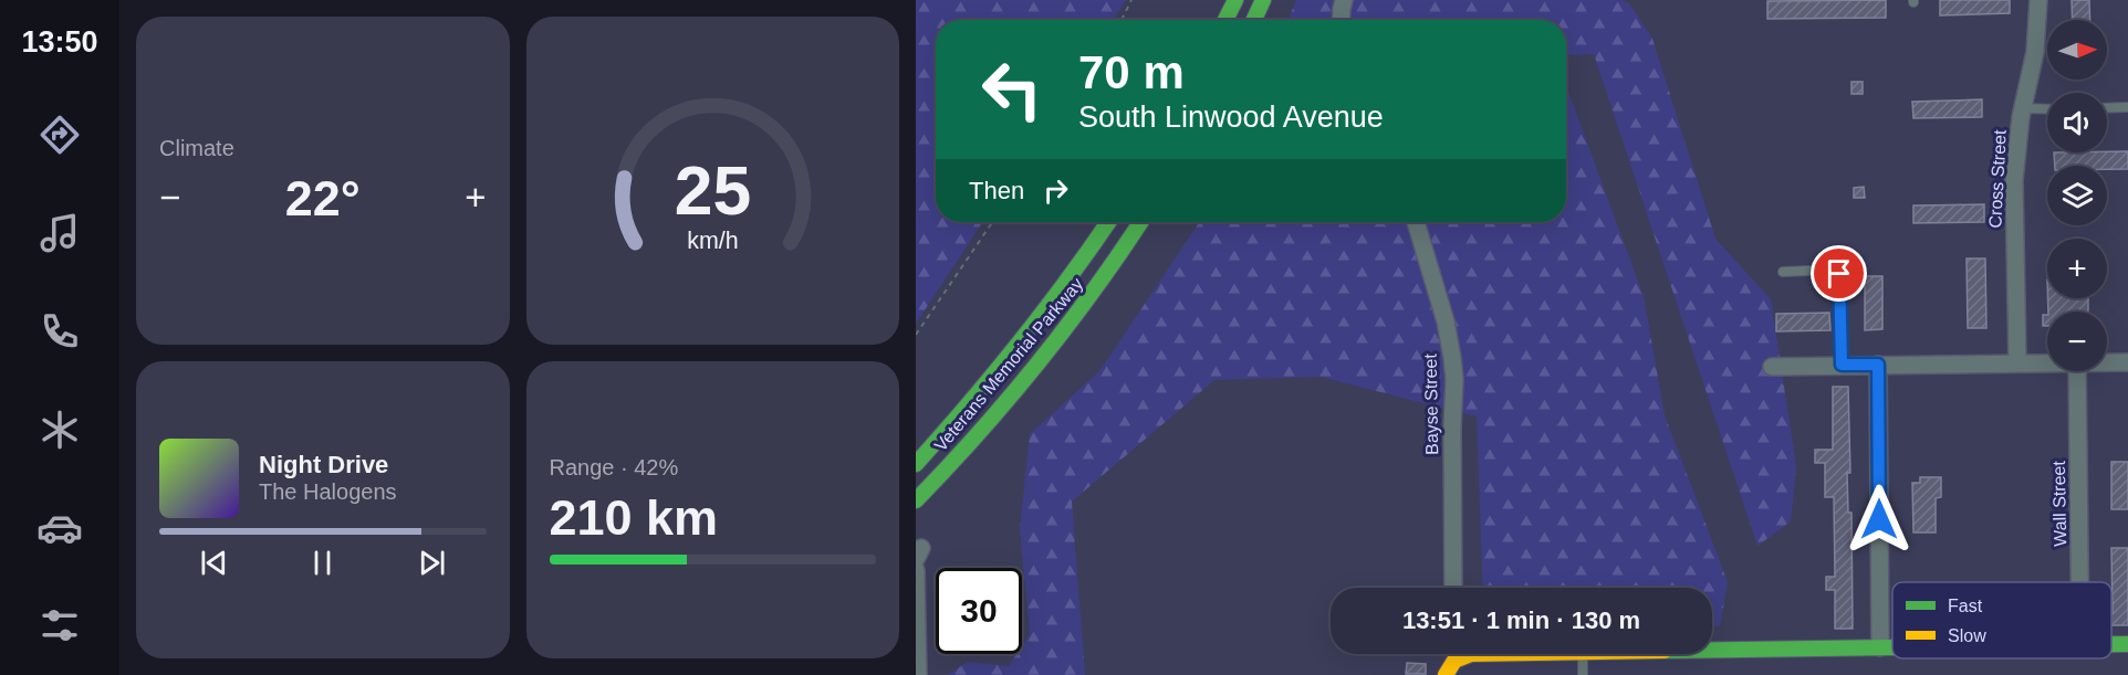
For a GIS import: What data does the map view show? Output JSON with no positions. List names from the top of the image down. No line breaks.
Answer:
{"streets":{"main road":["Veterans Memorial Parkway"],"street":["Cross Street","Bayse Street","Wall Street"]},"legend":["Fast","Slow"],"north":"right","page":{"tabs":"13:50","tile":["Climate",["Range · 42%","210 km"]],"map_buttons":["+","−"],"turn":["70 m","South Linwood Avenue"],"then":"Then","heat":["−","22°","+"],"song":["Night Drive","The Halogens"],"limit":"30","trip":"13:51 · 1 min · 130 m","gauge":["25","km/h"]}}
